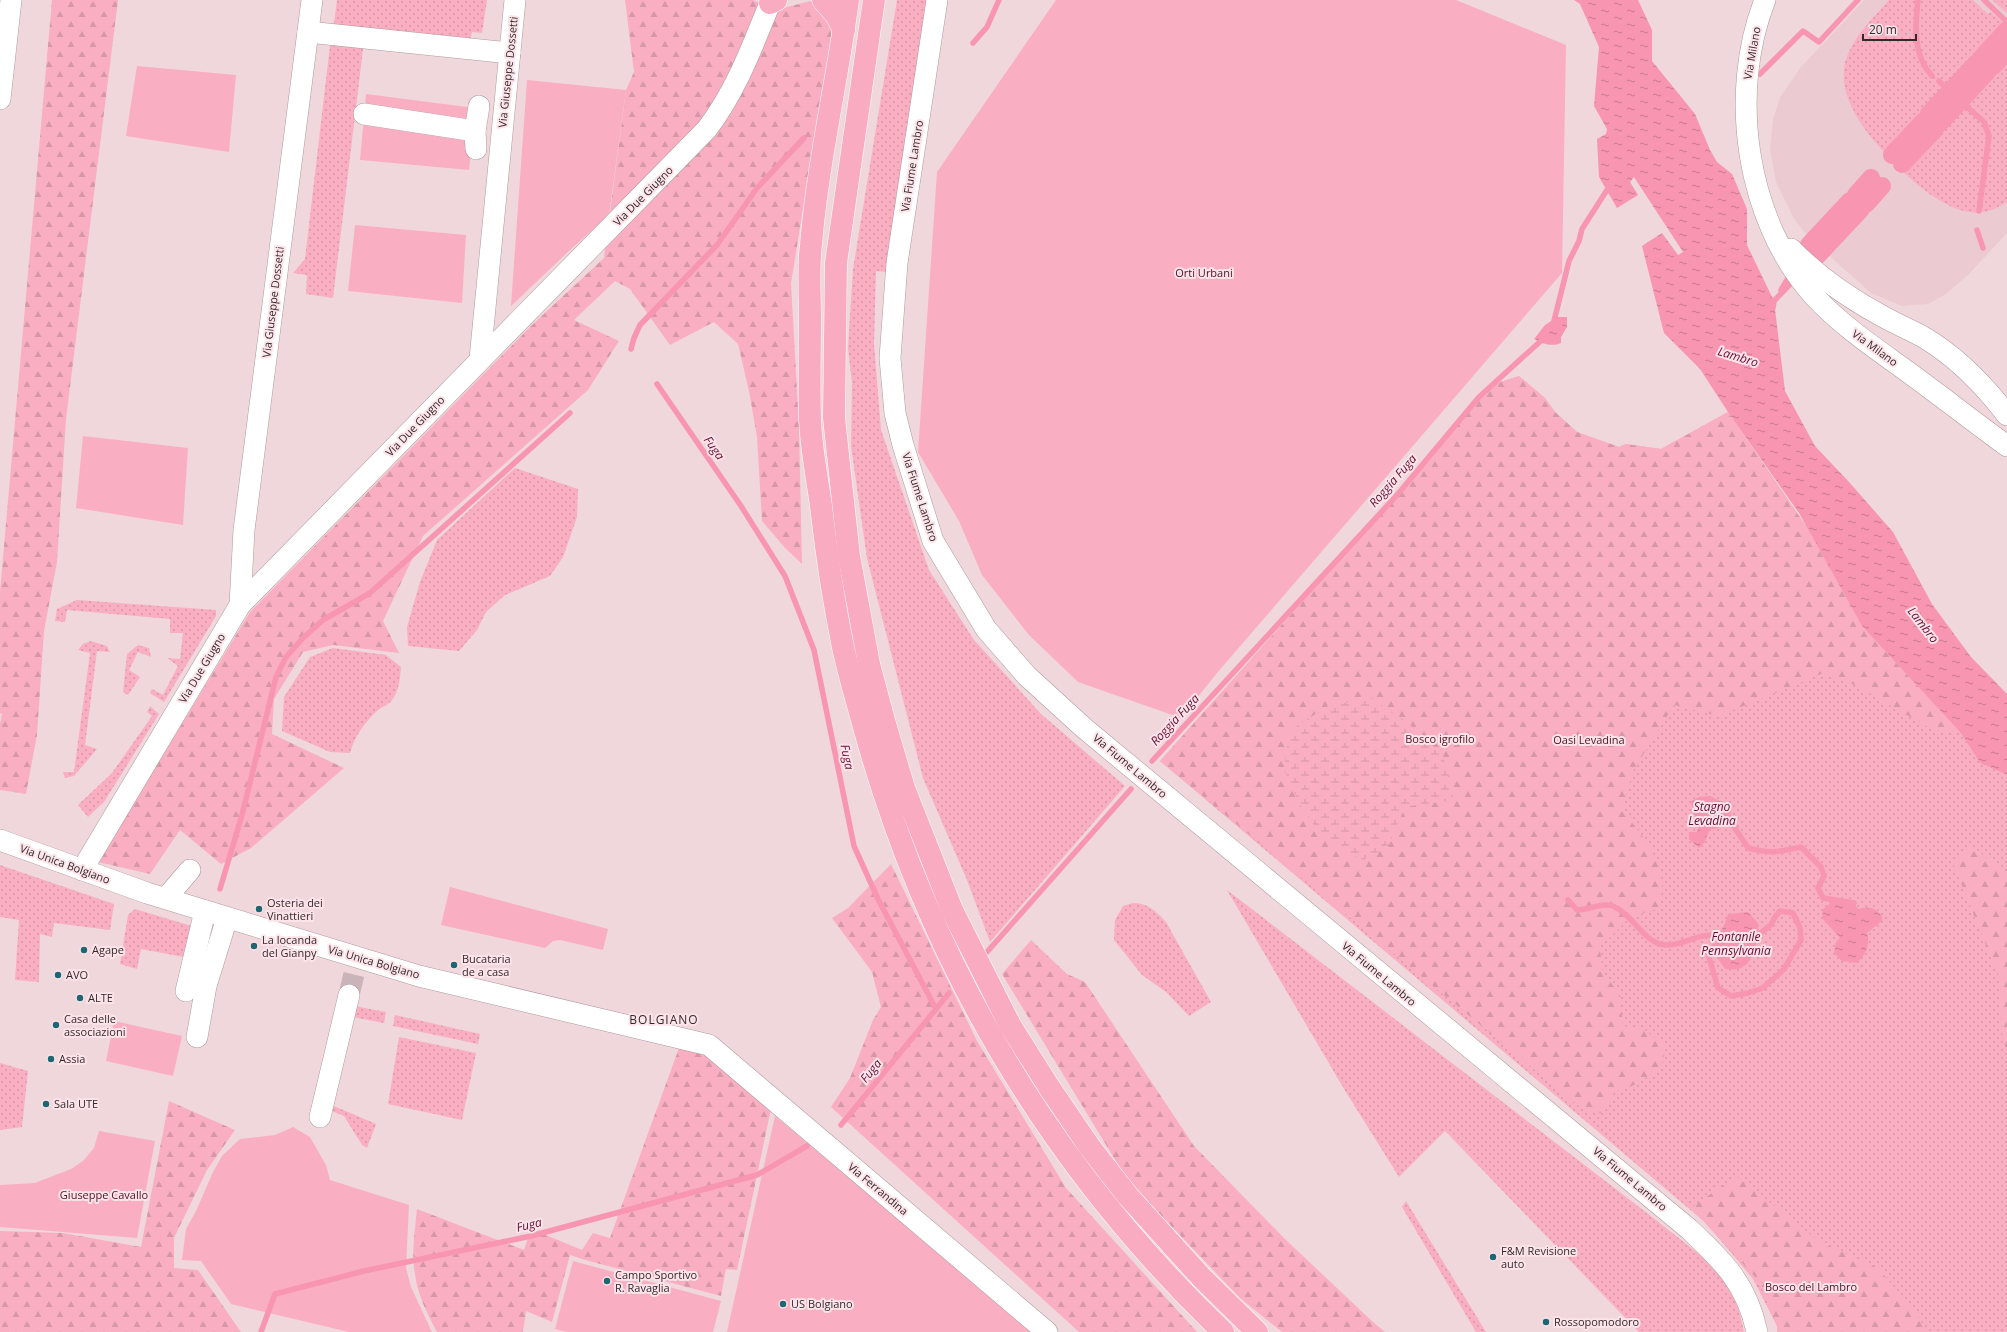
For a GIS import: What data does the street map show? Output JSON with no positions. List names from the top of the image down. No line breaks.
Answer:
{"streets":{"street":["Via Milano","Via Giuseppe Dossetti","Via Fiume Lambro","Via Due Giugno","Via Unica Bolgiano","Via Ferrandina"]},"crossings":[["Via Giuseppe Dossetti","Via Due Giugno"],["Via Due Giugno","Via Unica Bolgiano"],["Via Unica Bolgiano","Via Ferrandina"]],"districts":["BOLGIANO"],"water":["Lambro","Fuga","Roggia Fuga","Stagno Levadina","Fontanile Pennsylvania"],"parks":["Orti Urbani","Bosco igrofilo","Oasi Levadina","Giuseppe Cavallo","Bosco del Lambro"],"places":["Osteria dei Vinattieri","La locanda del Gianpy","Agape","Bucataria de a casa","AVO","ALTE","Casa delle associazioni","Assia","Sala UTE","F&M Revisione auto","Campo Sportivo R. Ravaglia","US Bolgiano","Rossopomodoro"],"scale_bar":"20 m"}
